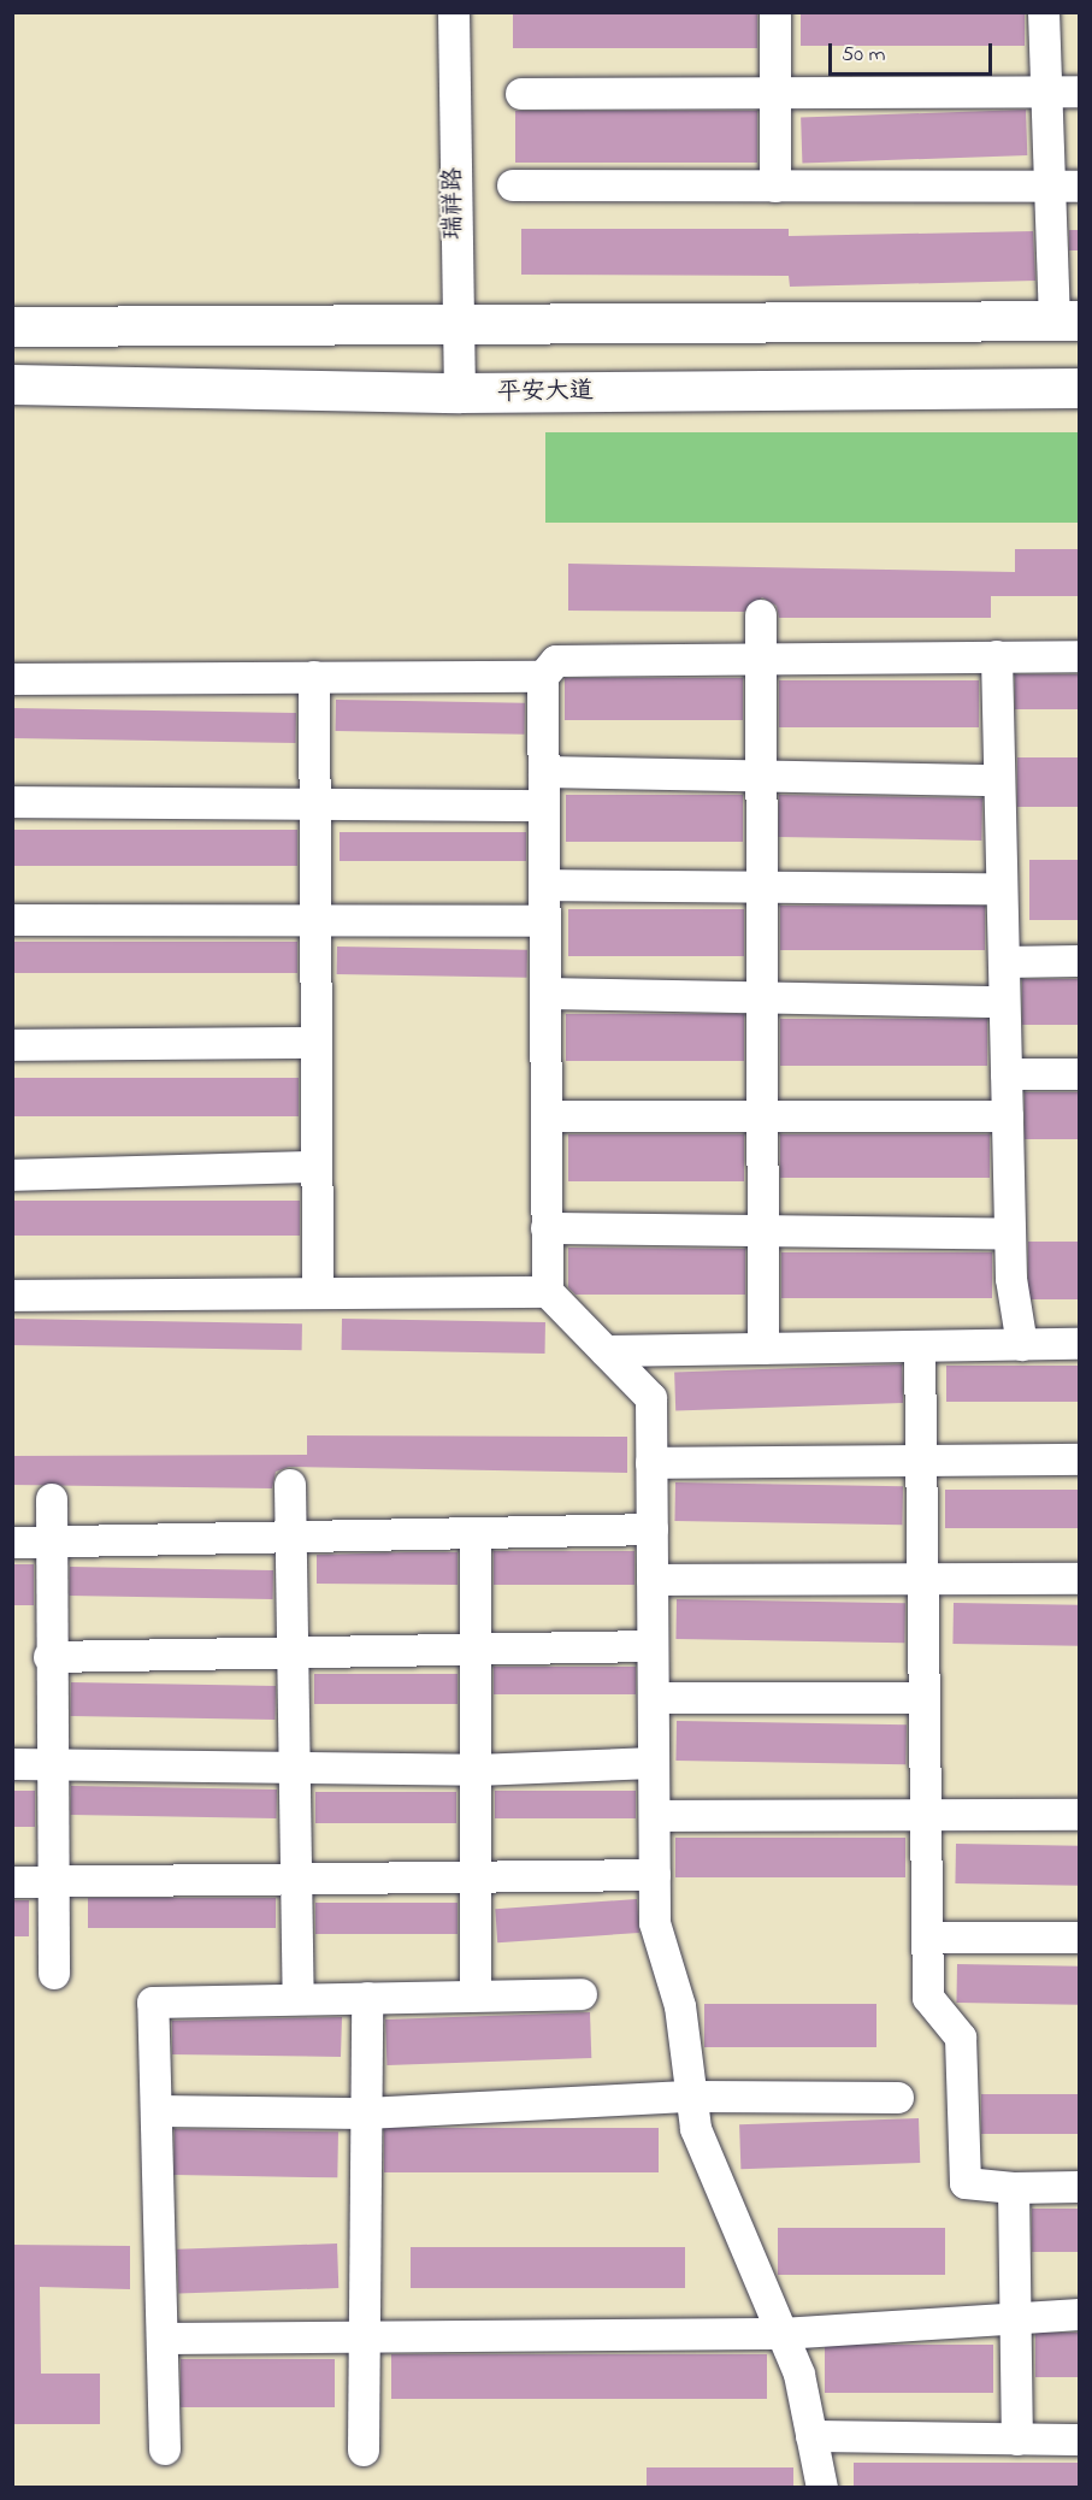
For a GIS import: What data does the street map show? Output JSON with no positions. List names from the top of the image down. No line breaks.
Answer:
{"streets":{"main road":["平安大道"],"street":["瑞祥路"]},"crossings":[["瑞祥路","平安大道"]],"scale_bar":"50 m"}
